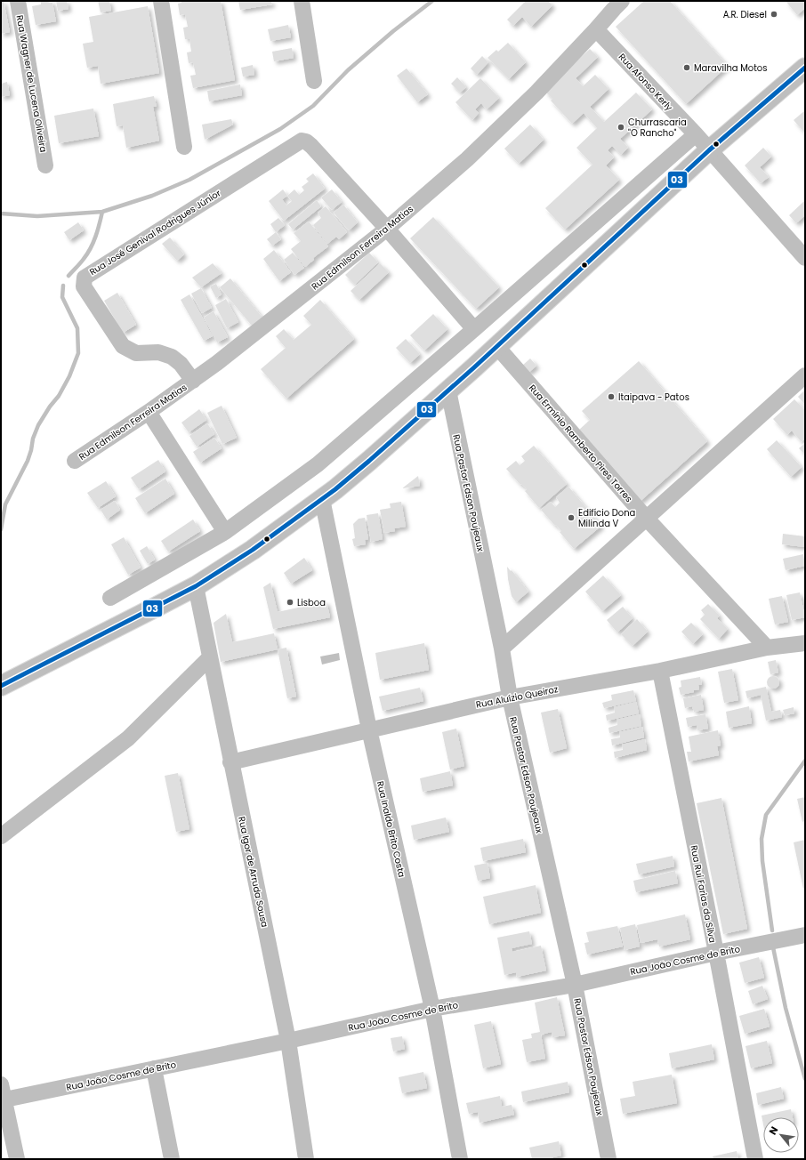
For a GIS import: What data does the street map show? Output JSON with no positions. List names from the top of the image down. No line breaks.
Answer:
{"streets":{"street":["Rua Afonso Kerly","Rua Wagner de Lucena Oliveira","Rua José Genival Rodrigues Júnior","Rua Edmilson Ferreira Matias","Rua Ermínio Ramberto Pires Torres","Rua Pastor Edson Poujeaux","Rua Aluízio Queiroz","Rua Inaldo Brito Costa","Rua Igor de Arruda Sousa","Rua Rui Farias da Silva","Rua João Cosme de Brito"]},"crossings":[["Rua Afonso Kerly","Rua Edmilson Ferreira Matias"],["Rua José Genival Rodrigues Júnior","Rua Edmilson Ferreira Matias"],["Rua Ermínio Ramberto Pires Torres","Rua Aluízio Queiroz"],["Rua Pastor Edson Poujeaux","Rua Aluízio Queiroz"],["Rua Pastor Edson Poujeaux","Rua João Cosme de Brito"],["Rua Aluízio Queiroz","Rua Inaldo Brito Costa"],["Rua Aluízio Queiroz","Rua Igor de Arruda Sousa"],["Rua Aluízio Queiroz","Rua Rui Farias da Silva"],["Rua Inaldo Brito Costa","Rua João Cosme de Brito"],["Rua Igor de Arruda Sousa","Rua João Cosme de Brito"],["Rua Rui Farias da Silva","Rua João Cosme de Brito"]],"places":["A.R. Diesel","Maravilha Motos","Churrascaria \"O Rancho\"","Itaipava - Patos","Edifício Dona Milinda V","Lisboa"],"lines":["transit line 03"],"north":"top left"}
